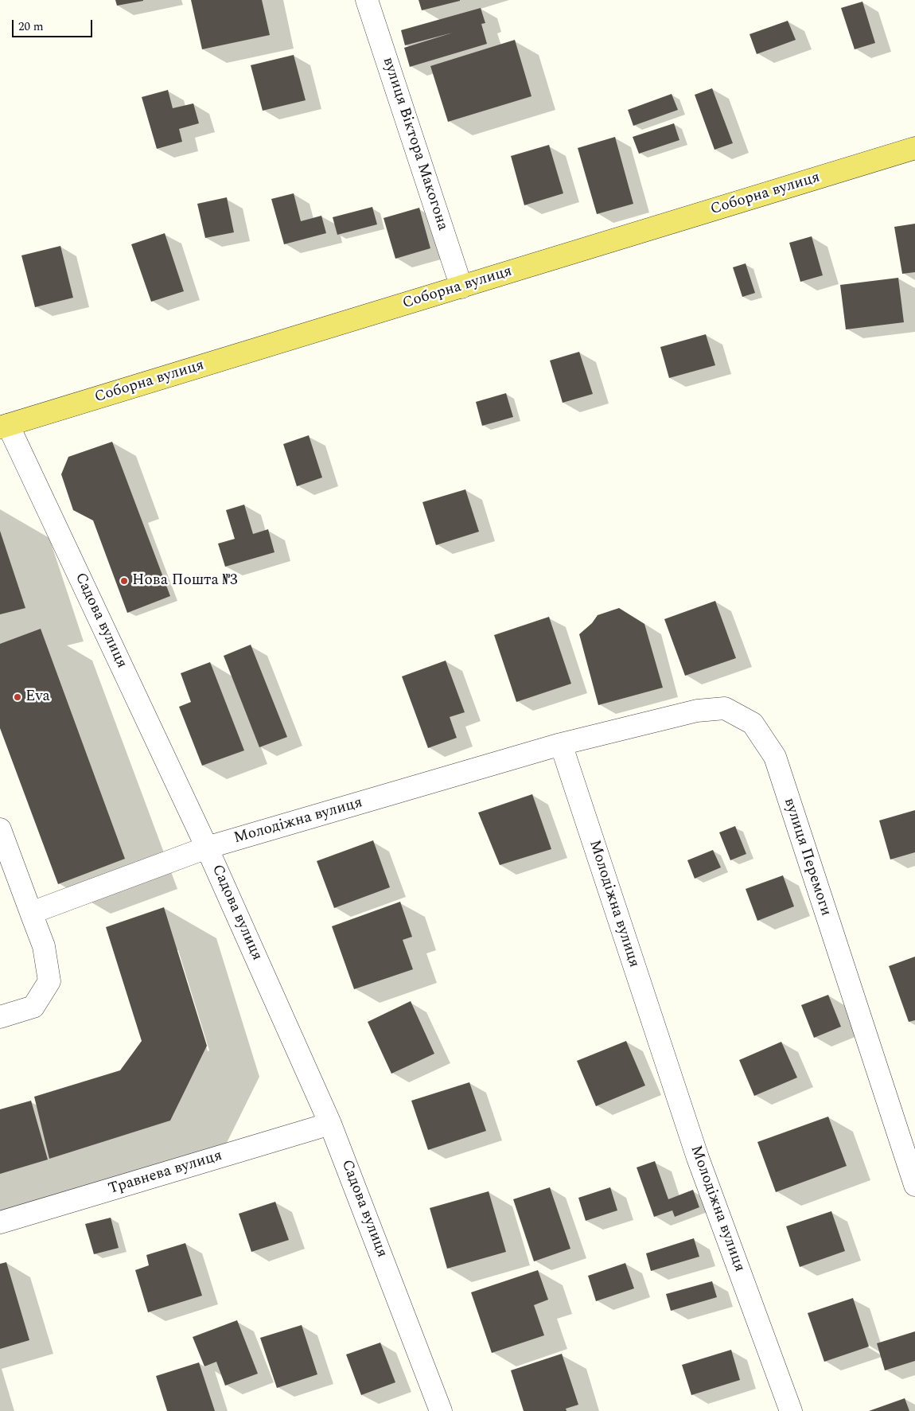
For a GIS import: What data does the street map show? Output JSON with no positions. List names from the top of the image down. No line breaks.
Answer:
{"streets":{"main road":["Соборна вулиця"],"street":["вулиця Віктора Макогона","Садова вулиця","Молодіжна вулиця","вулиця Перемоги","Травнева вулиця"]},"crossings":[["вулиця Віктора Макогона","Соборна вулиця"],["Соборна вулиця","Садова вулиця"],["Садова вулиця","Молодіжна вулиця"],["Садова вулиця","Травнева вулиця"],["Молодіжна вулиця","вулиця Перемоги"]],"places":["Нова Пошта №3","Eva"],"scale_bar":"20 m"}
